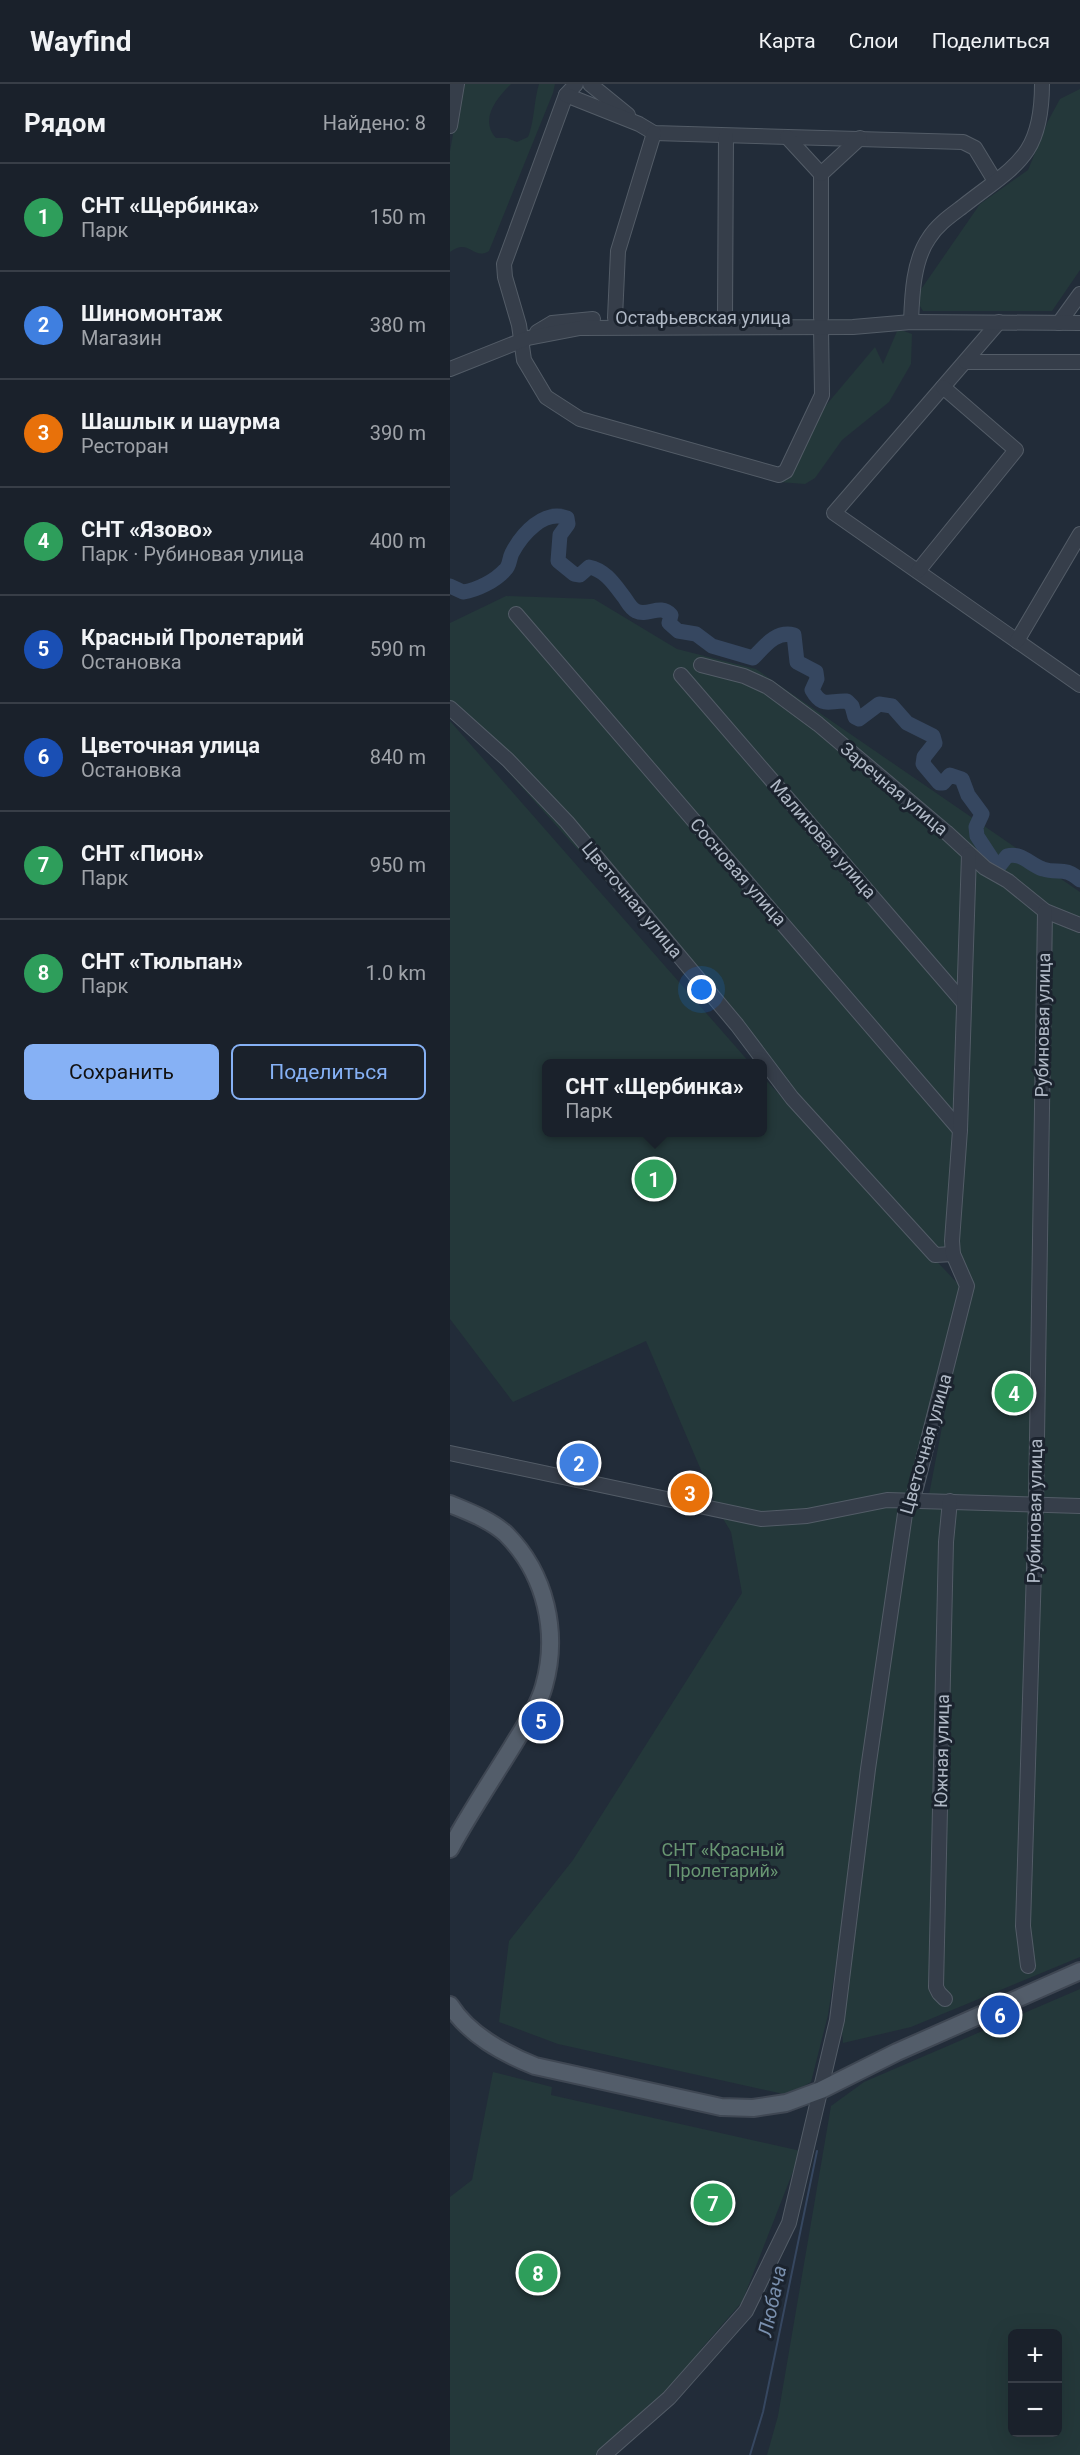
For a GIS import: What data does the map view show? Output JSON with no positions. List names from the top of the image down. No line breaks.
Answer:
{"streets":{"street":["Остафьевская улица","Заречная улица","Малиновая улица","Сосновая улица","Цветочная улица","Рубиновая улица","Южная улица"]},"crossings":[["Заречная улица","Рубиновая улица"]],"water":["Любача"],"parks":["СНТ «Красный Пролетарий»"],"page":{"header":"Wayfind","nav":["Карта","Слои","Поделиться"],"heading":["Рядом","Найдено: 8"],"list":[{"mark":"1","name":"СНТ «Щербинка»","note":"Парк","value":"150 m"},{"mark":"2","name":"Шиномонтаж","note":"Магазин","value":"380 m"},{"mark":"3","name":"Шашлык и шаурма","note":"Ресторан","value":"390 m"},{"mark":"4","name":"СНТ «Язово»","note":"Парк · Рубиновая улица","value":"400 m"},{"mark":"5","name":"Красный Пролетарий","note":"Остановка","value":"590 m"},{"mark":"6","name":"Цветочная улица","note":"Остановка","value":"840 m"},{"mark":"7","name":"СНТ «Пион»","note":"Парк","value":"950 m"},{"mark":"8","name":"СНТ «Тюльпан»","note":"Парк","value":"1.0 km"}],"buttons":["Сохранить","Поделиться"],"popup":["СНТ «Щербинка»","Парк"],"pins":["1","4","2","3","5","6","7","8"],"map_buttons":["+","−"]}}
